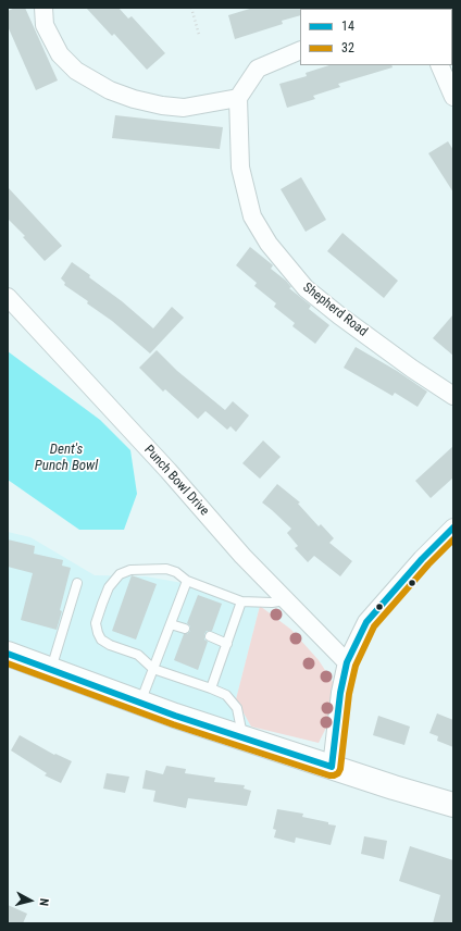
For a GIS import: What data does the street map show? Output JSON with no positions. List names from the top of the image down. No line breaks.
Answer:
{"streets":{"street":["Shepherd Road","Punch Bowl Drive"]},"water":["Dent's Punch Bowl"],"lines":["transit line 14","transit line 32"],"legend":["14","32"],"north":"right"}
